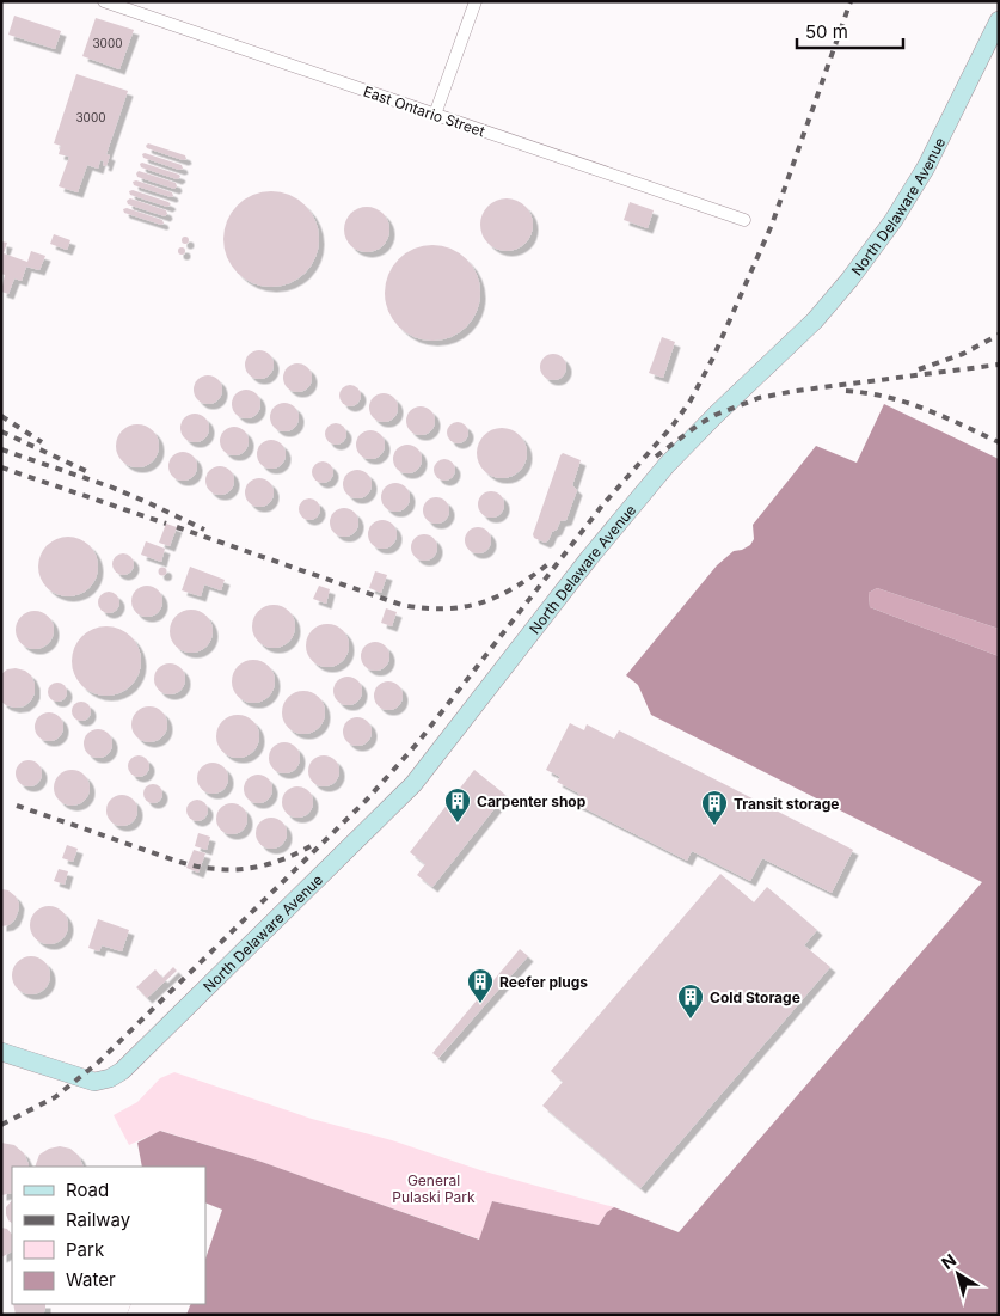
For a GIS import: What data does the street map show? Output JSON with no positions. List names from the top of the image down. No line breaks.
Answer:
{"streets":{"street":["East Ontario Street","North Delaware Avenue"]},"parks":["General Pulaski Park"],"places":{"building":["Carpenter shop","Transit storage","Reefer plugs","Cold Storage"]},"house_numbers":["3000","3000"],"legend":["Road","Railway","Park","Water"],"scale_bar":"50 m","north":"top left"}
